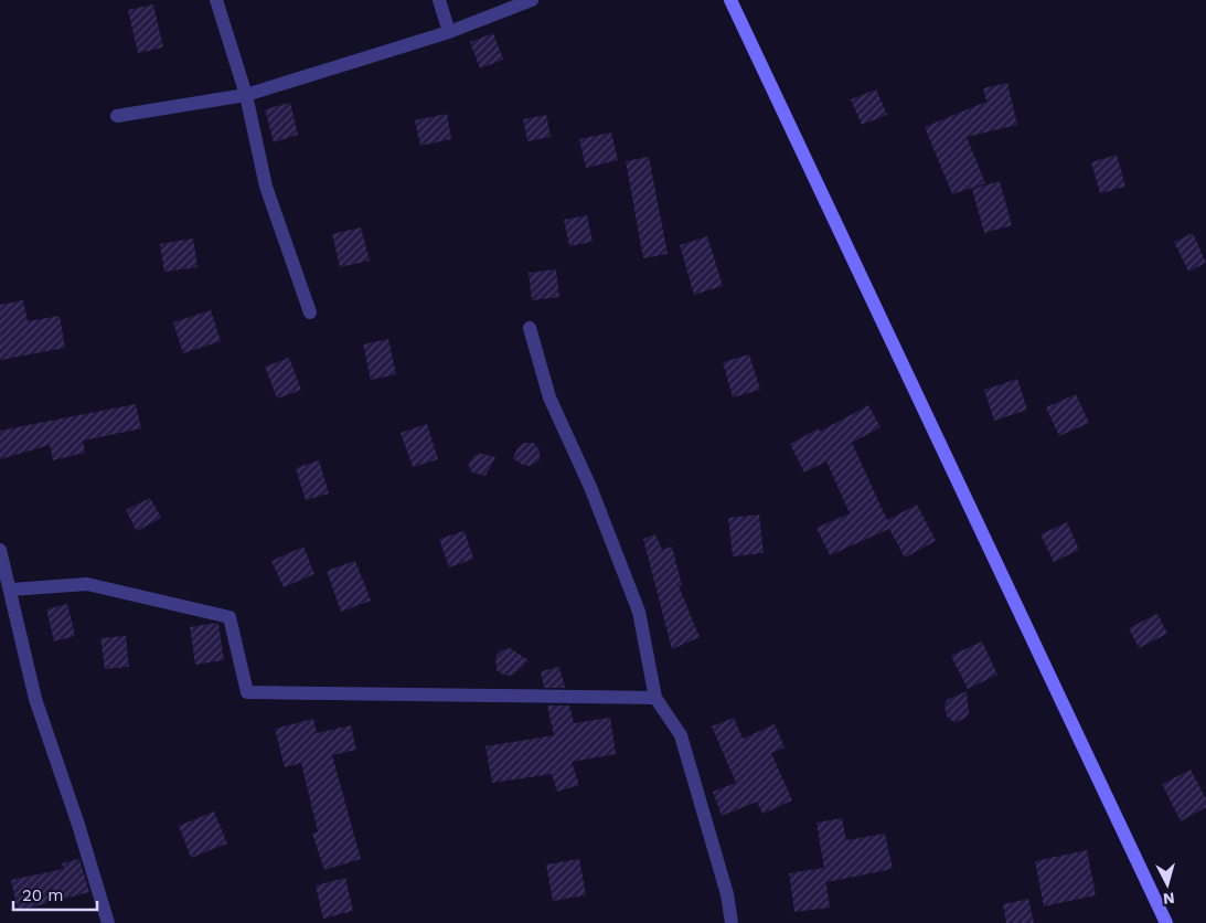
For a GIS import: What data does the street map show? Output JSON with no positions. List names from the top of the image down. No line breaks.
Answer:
{"scale_bar":"20 m","north":"bottom"}
